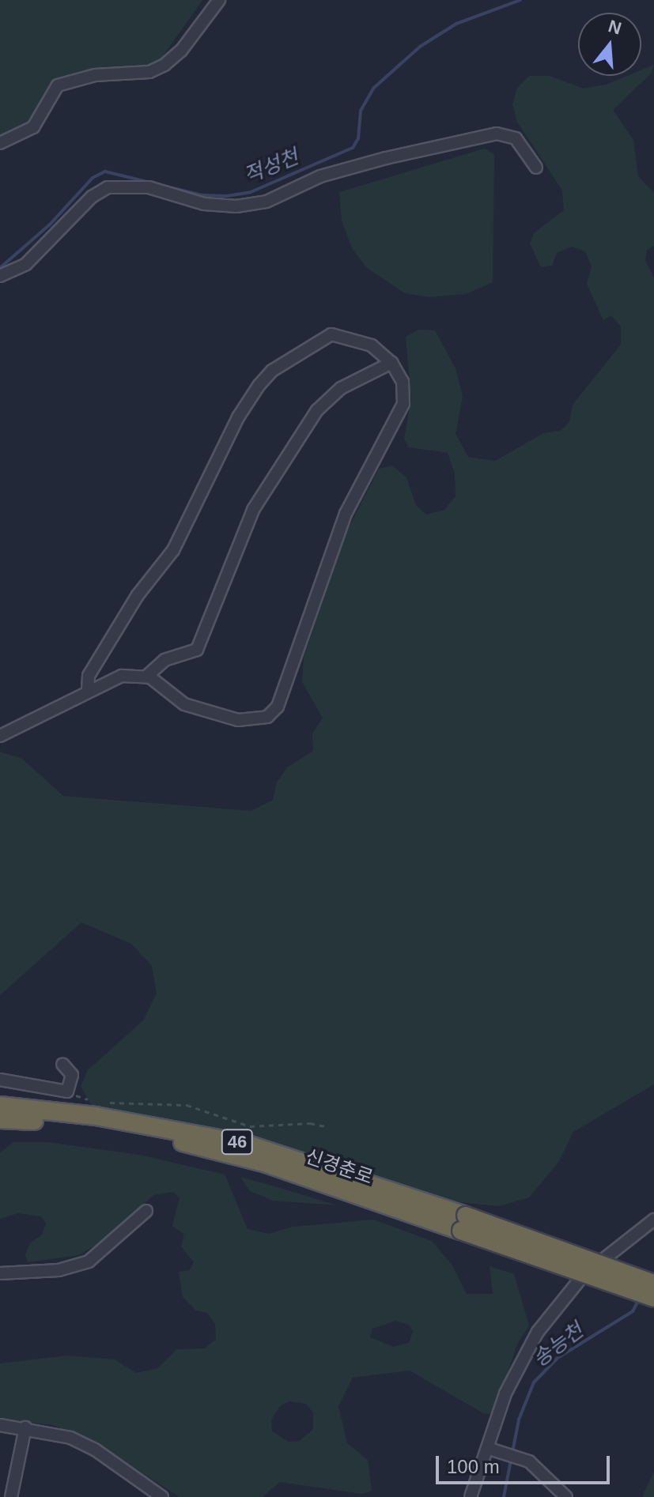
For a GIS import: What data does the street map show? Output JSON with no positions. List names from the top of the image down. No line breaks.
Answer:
{"streets":{"highway":["46","신경춘로"]},"water":["적성천","송능천"],"scale_bar":"100 m","north":"top"}
